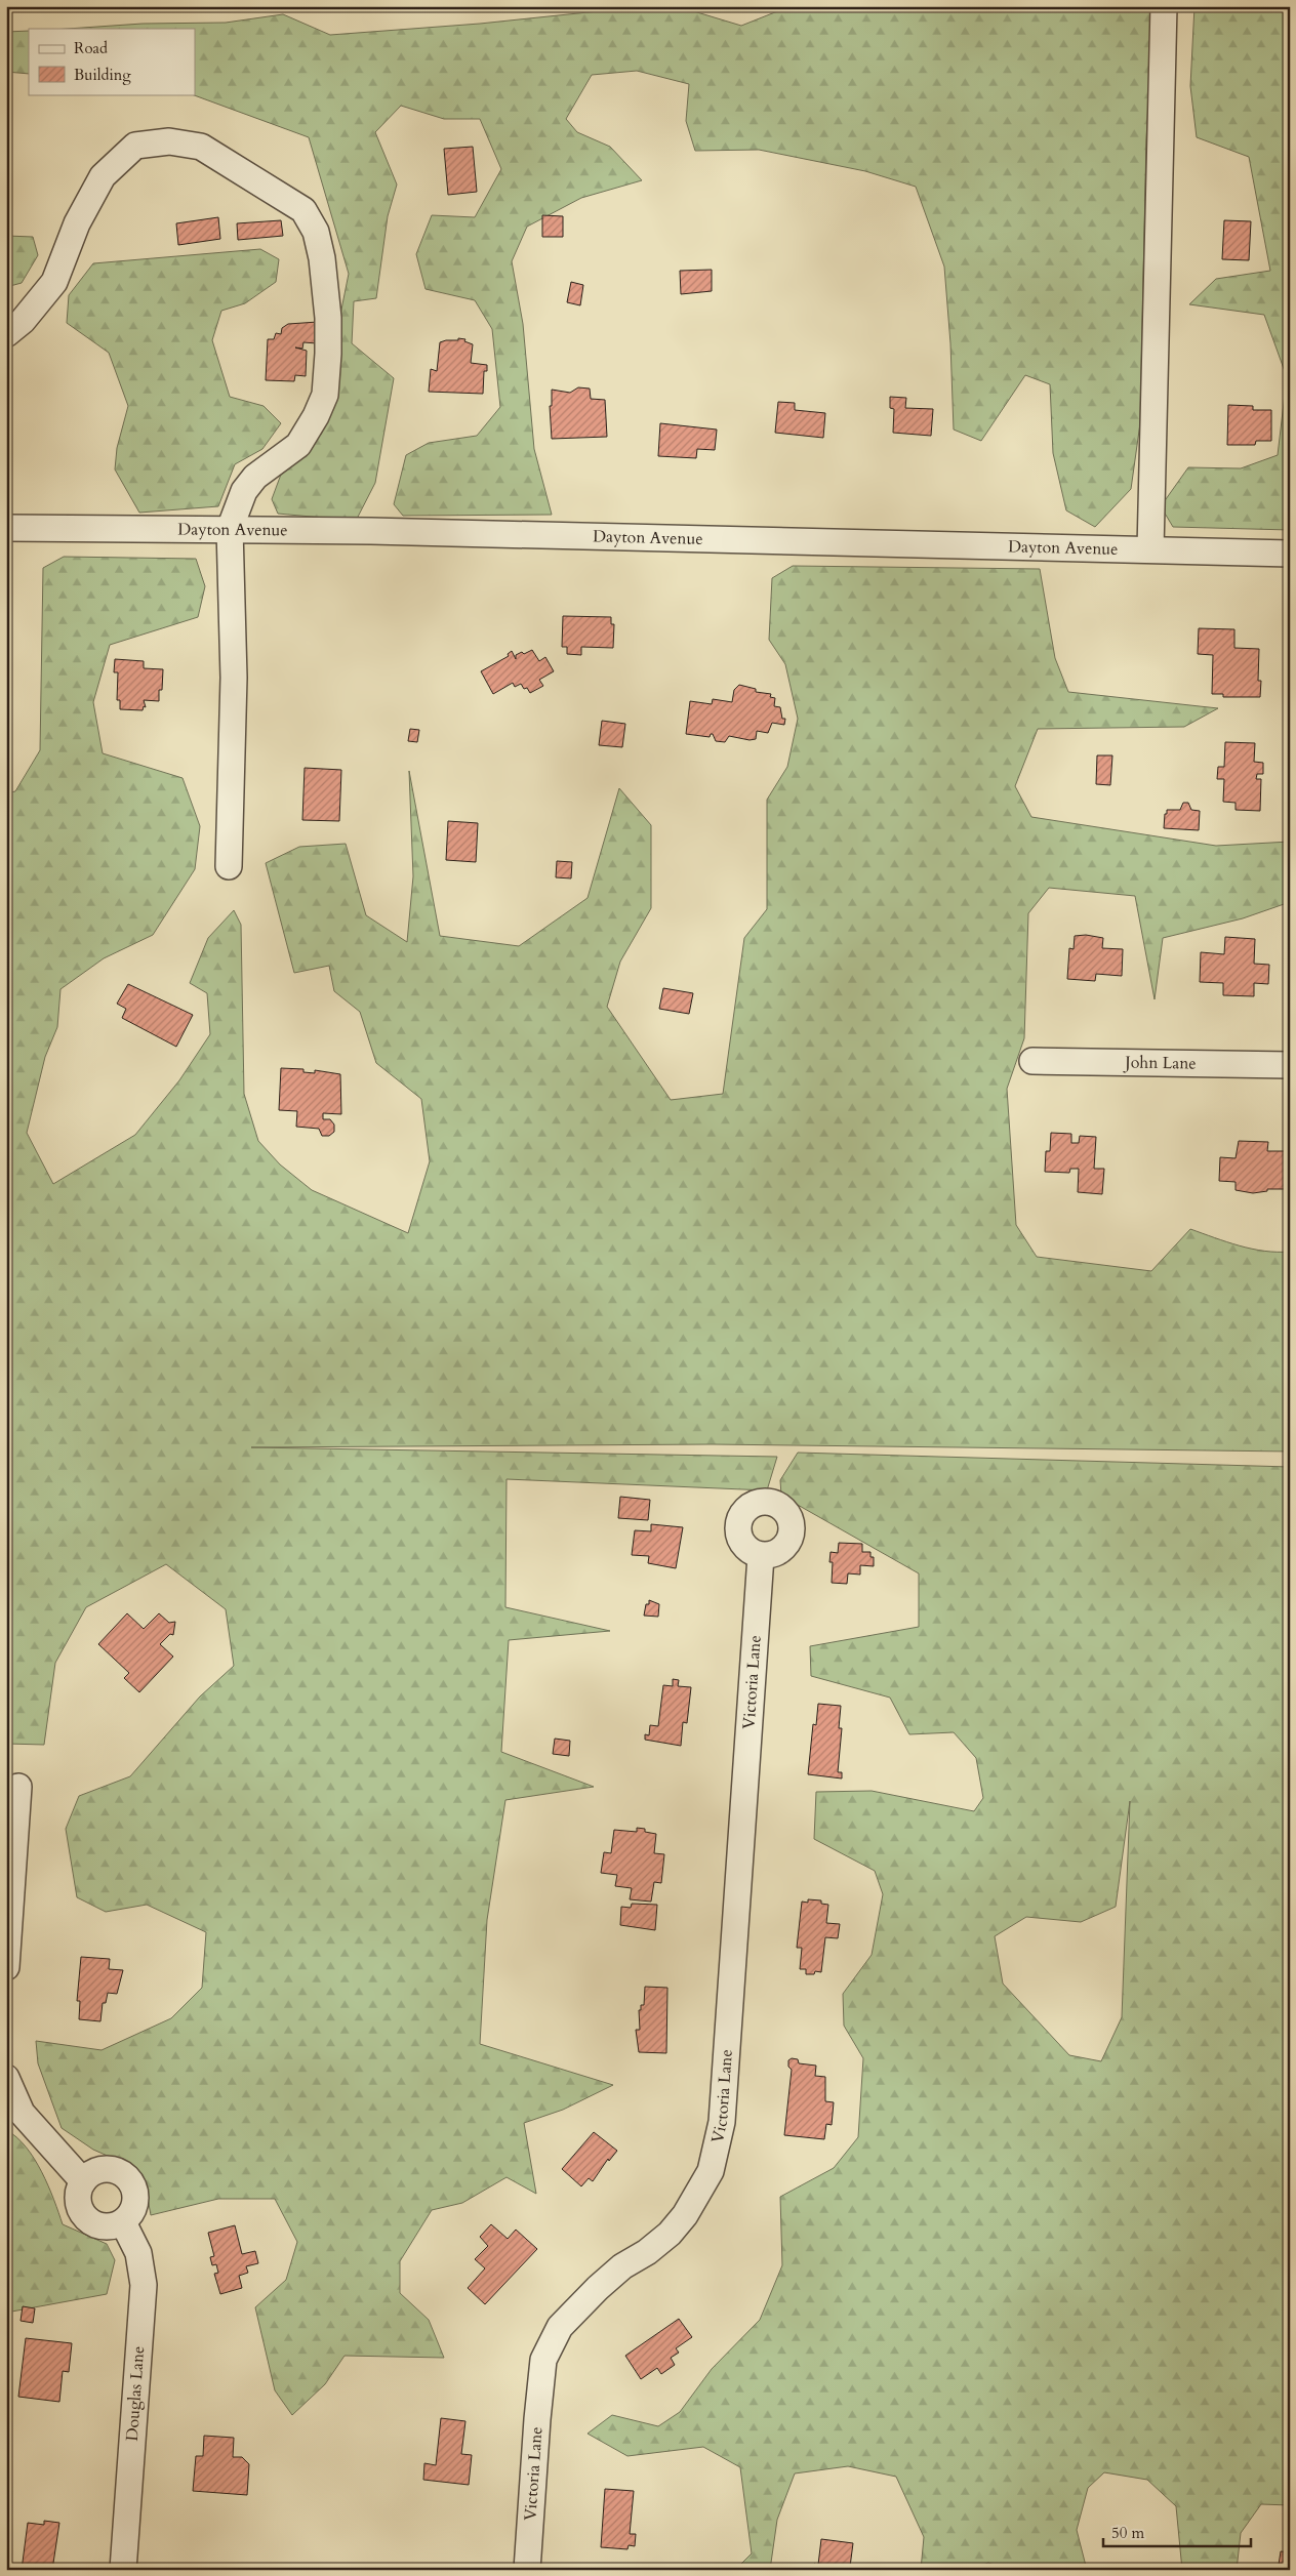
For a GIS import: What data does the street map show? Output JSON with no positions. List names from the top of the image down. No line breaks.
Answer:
{"streets":{"street":["Dayton Avenue","John Lane","Victoria Lane","Douglas Lane"]},"legend":["Road","Building"],"scale_bar":"50 m"}
